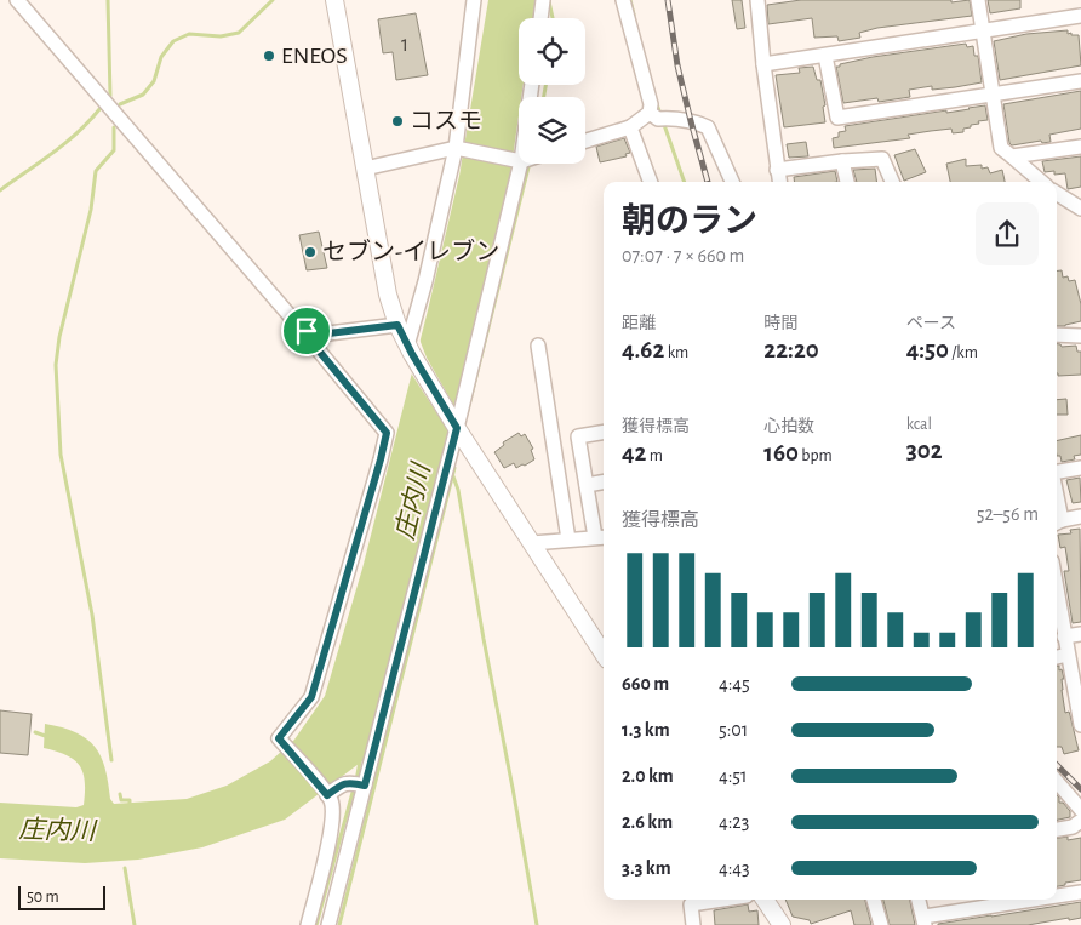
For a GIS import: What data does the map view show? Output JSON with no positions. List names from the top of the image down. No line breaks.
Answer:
{"water":["庄内川"],"places":["ENEOS","コスモ","セブン-イレブン"],"house_numbers":["1"],"scale_bar":"50 m","page":{"heading":["朝のラン","07:07 · 7 × 660 m"],"stats":[["距離","4.62 km"],["時間","22:20"],["ペース","4:50 /km"],["獲得標高","42 m"],["心拍数","160 bpm"],["kcal","302"]],"chart":["獲得標高","52–56 m"],"list":[{"name":"660 m","note":"4:45"},{"name":"1.3 km","note":"5:01"},{"name":"2.0 km","note":"4:51"},{"name":"2.6 km","note":"4:23"},{"name":"3.3 km","note":"4:43"}],"scale":"50 m"}}
